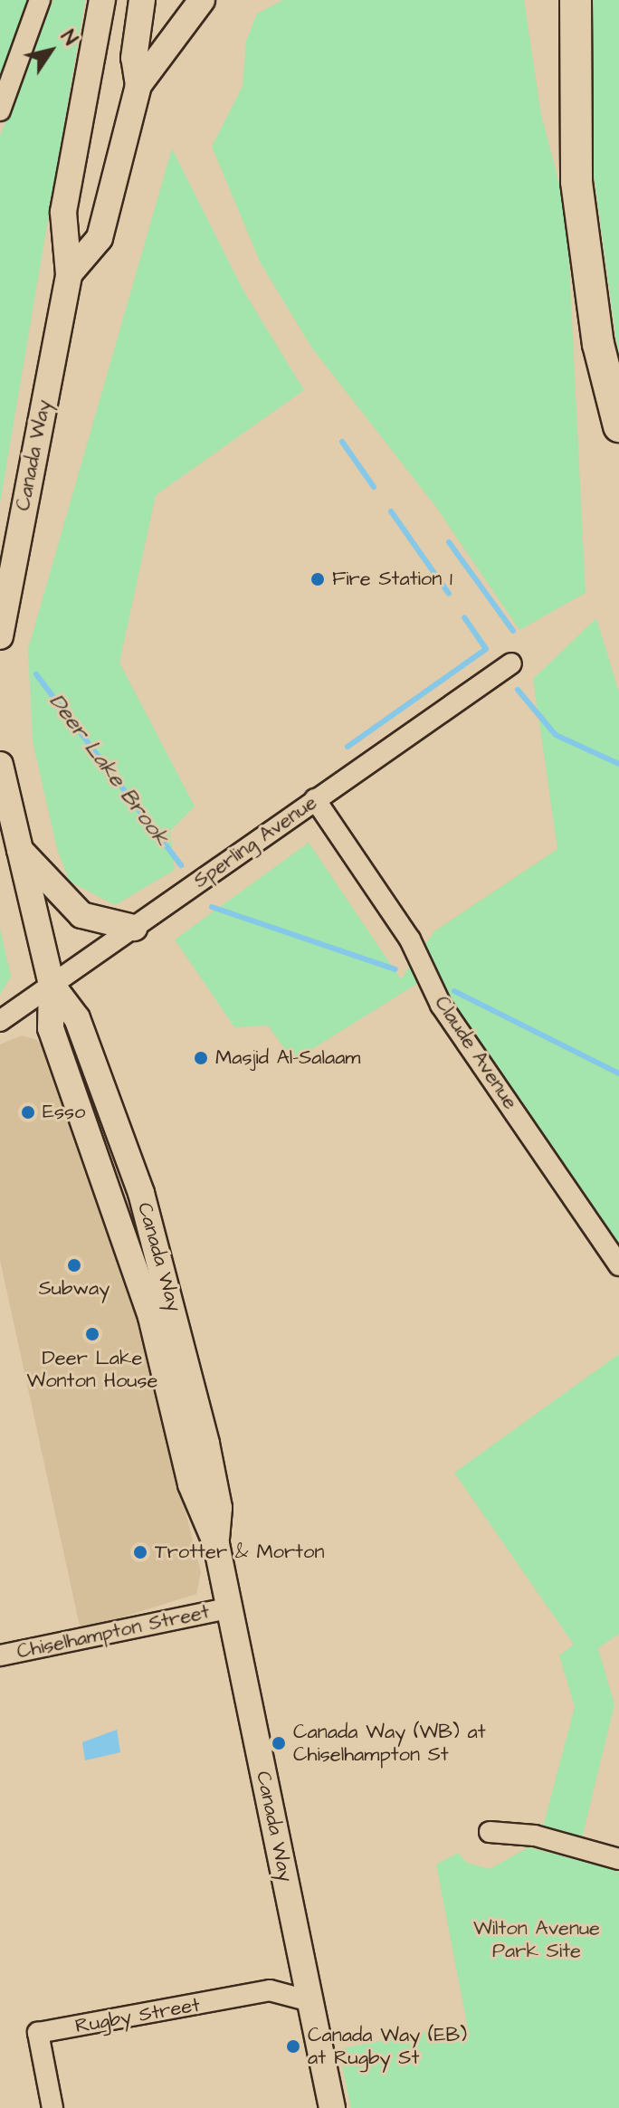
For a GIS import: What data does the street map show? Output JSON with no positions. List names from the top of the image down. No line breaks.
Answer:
{"streets":{"main road":["Canada Way"],"street":["Sperling Avenue","Claude Avenue","Chiselhampton Street","Rugby Street"]},"crossings":[["Canada Way","Sperling Avenue"],["Canada Way","Chiselhampton Street"],["Canada Way","Rugby Street"],["Sperling Avenue","Claude Avenue"]],"water":["Deer Lake Brook"],"parks":["Wilton Avenue Park Site"],"places":["Fire Station 1","Masjid Al-Salaam","Esso","Subway","Deer Lake Wonton House","Trotter & Morton","Canada Way (WB) at Chiselhampton St","Canada Way (EB) at Rugby St"],"north":"top right"}
